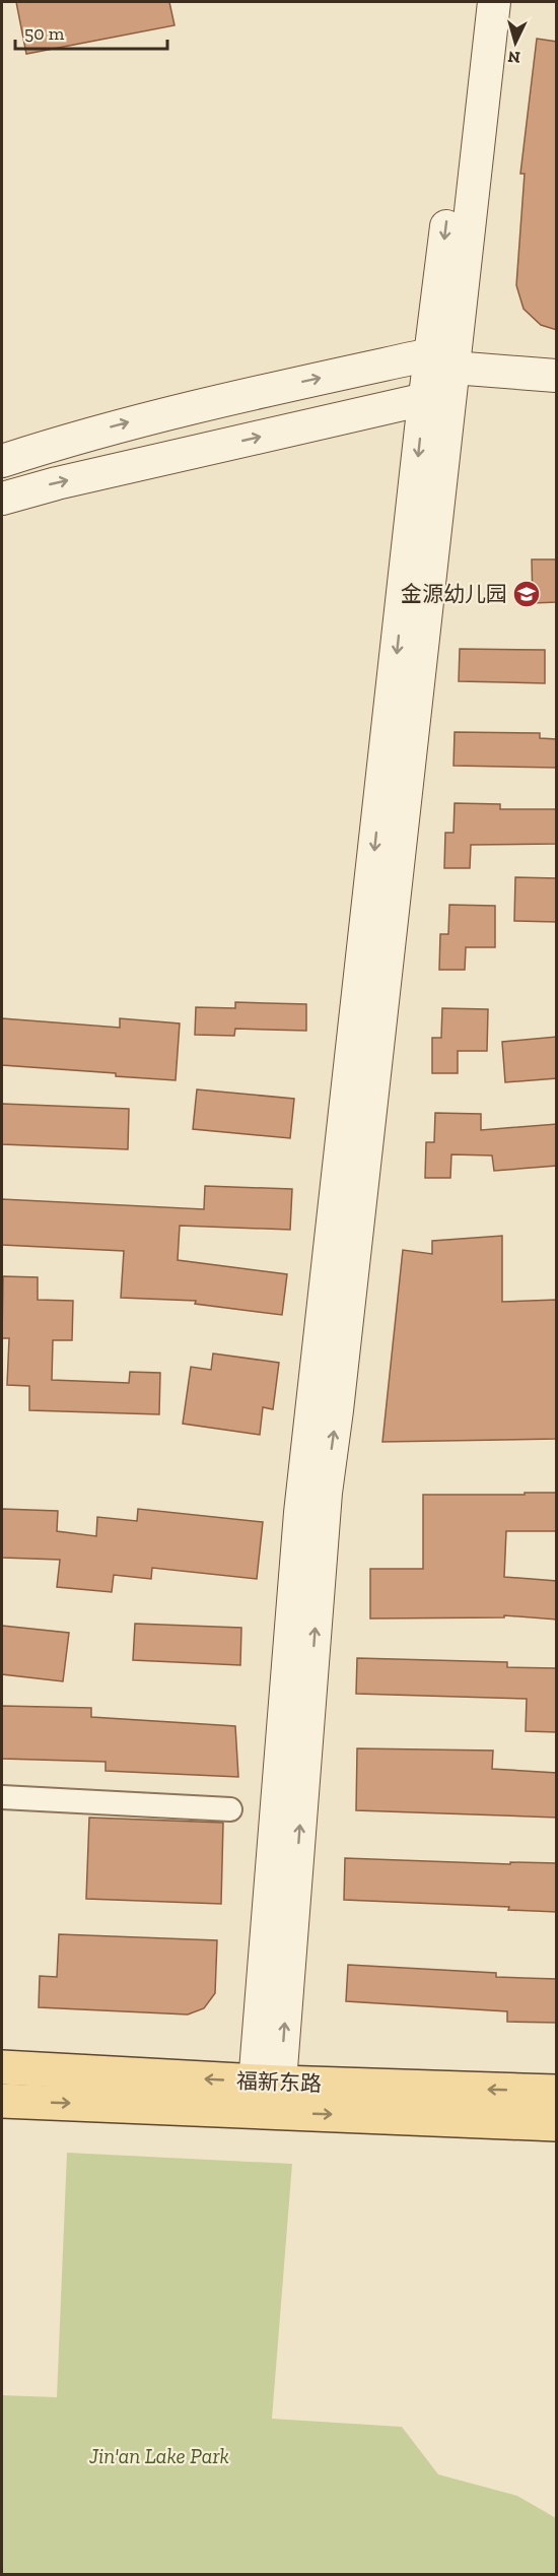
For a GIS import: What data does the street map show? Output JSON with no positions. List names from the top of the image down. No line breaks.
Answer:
{"streets":{"main road":["福新东路"]},"parks":["Jin'an Lake Park"],"places":{"school or university":["金源幼儿园"]},"scale_bar":"50 m","north":"bottom"}
